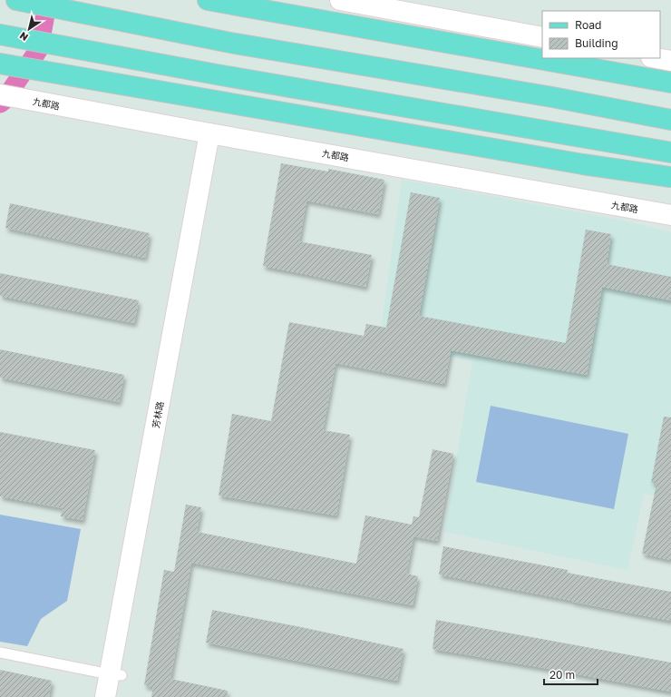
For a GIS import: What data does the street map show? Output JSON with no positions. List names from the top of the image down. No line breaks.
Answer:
{"streets":{"main road":["九都路","芳林路"]},"crossings":[["九都路","芳林路"]],"legend":["Road","Building"],"scale_bar":"20 m","north":"bottom left"}
